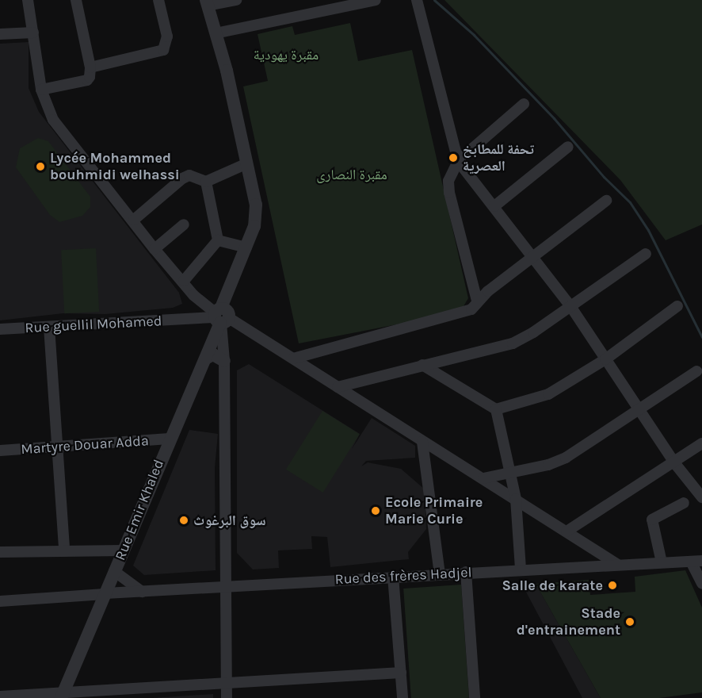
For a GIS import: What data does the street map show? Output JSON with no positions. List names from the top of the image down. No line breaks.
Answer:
{"streets":{"street":["Rue guellil Mohamed","Martyre Douar Adda","Rue Emir Khaled","Rue des frères Hadjel"]},"crossings":[["Rue guellil Mohamed","Rue Emir Khaled"],["Martyre Douar Adda","Rue Emir Khaled"],["Rue Emir Khaled","Rue des frères Hadjel"]],"parks":["مقبرة يهودية","مقبرة النصارى"],"places":["تحفة للمطابخ العصرية","Lycée Mohammed bouhmidi welhassi","Ecole Primaire Marie Curie","سوق البرغوث","Salle de karate","Stade d'entrainement"]}
